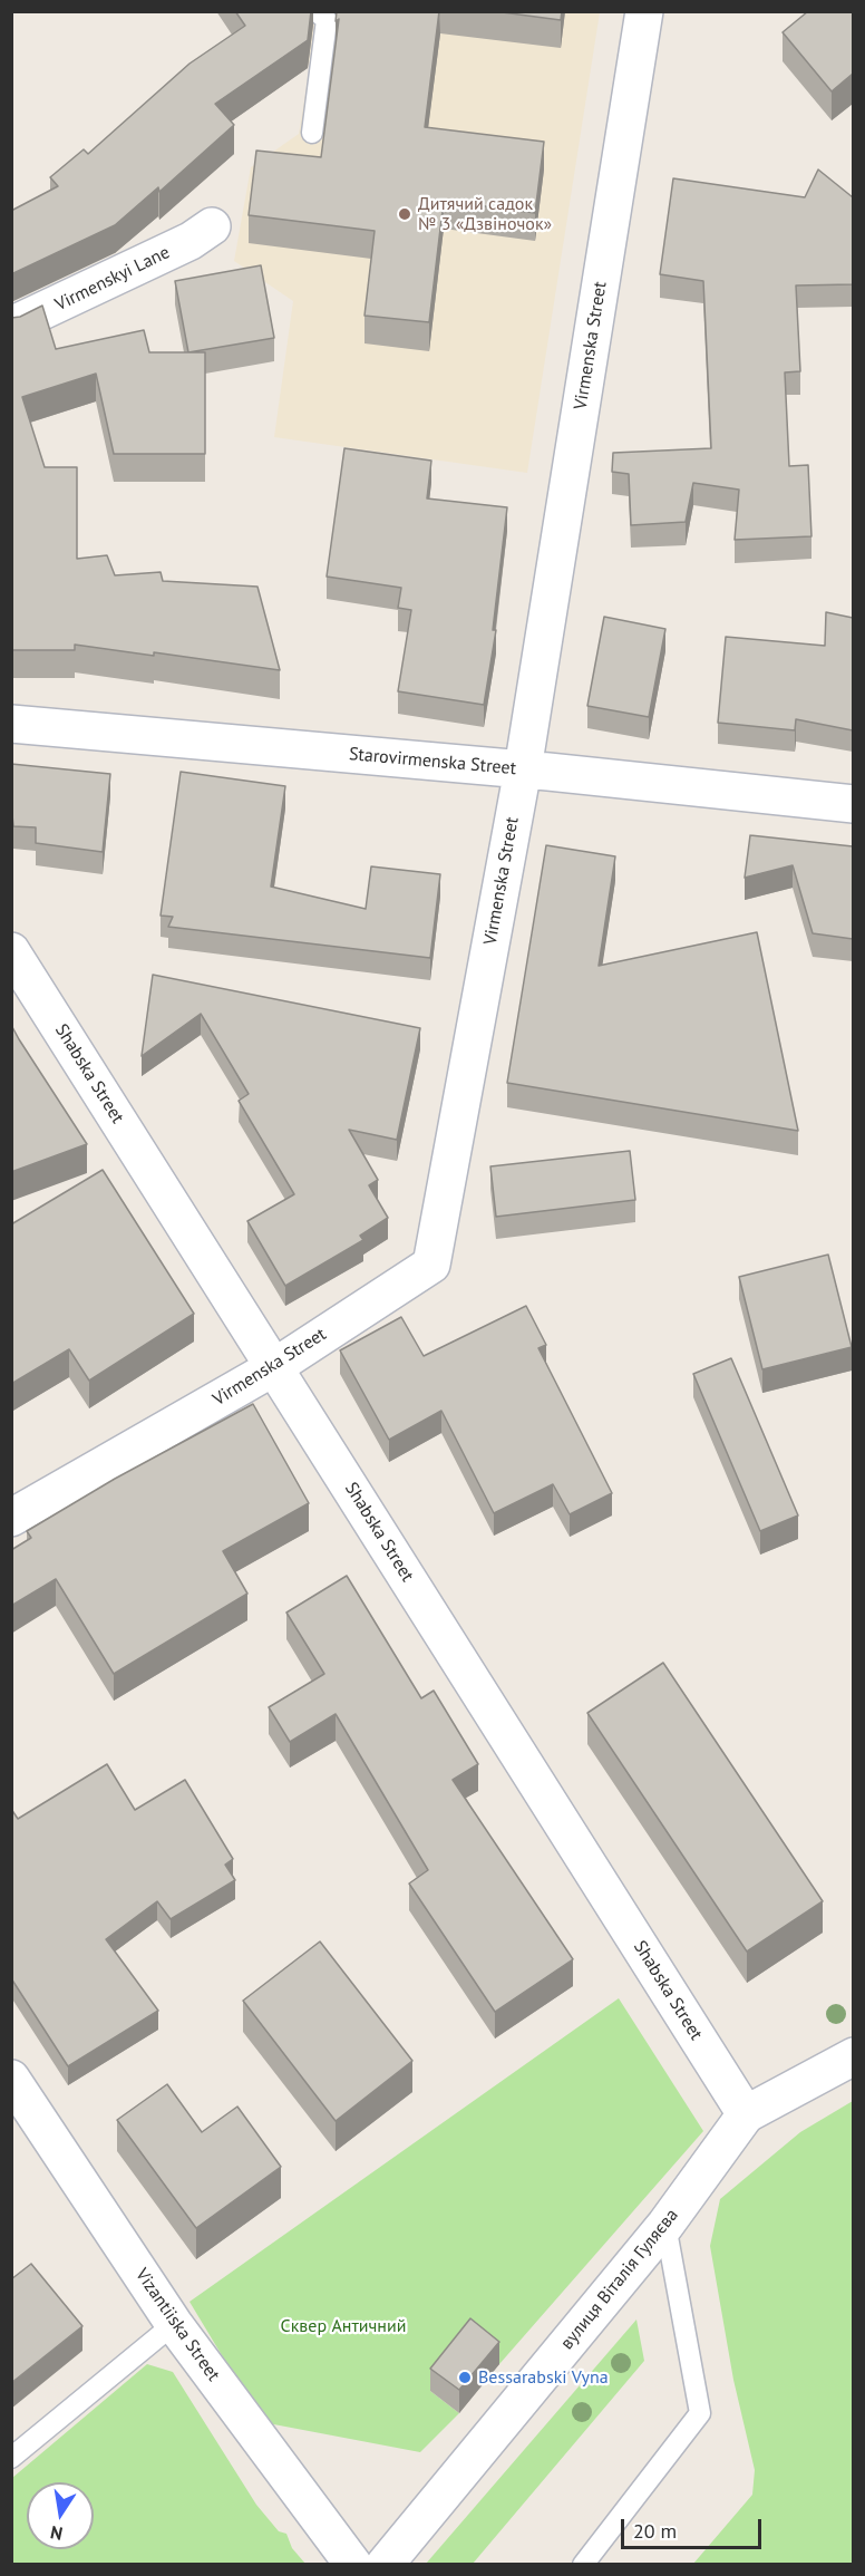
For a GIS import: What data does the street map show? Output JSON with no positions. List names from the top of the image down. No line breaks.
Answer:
{"streets":{"street":["Virmenskyi Lane","Virmenska Street","Starovirmenska Street","Shabska Street","вулиця Віталія Гуляєва","Vizantiiska Street"]},"crossings":[["Virmenska Street","Starovirmenska Street"],["Virmenska Street","Shabska Street"],["Shabska Street","вулиця Віталія Гуляєва"]],"parks":["Сквер Античний"],"places":["Дитячий садок № 3 «Дзвіночок»","Bessarabski Vyna"],"scale_bar":"20 m","north":"bottom"}
